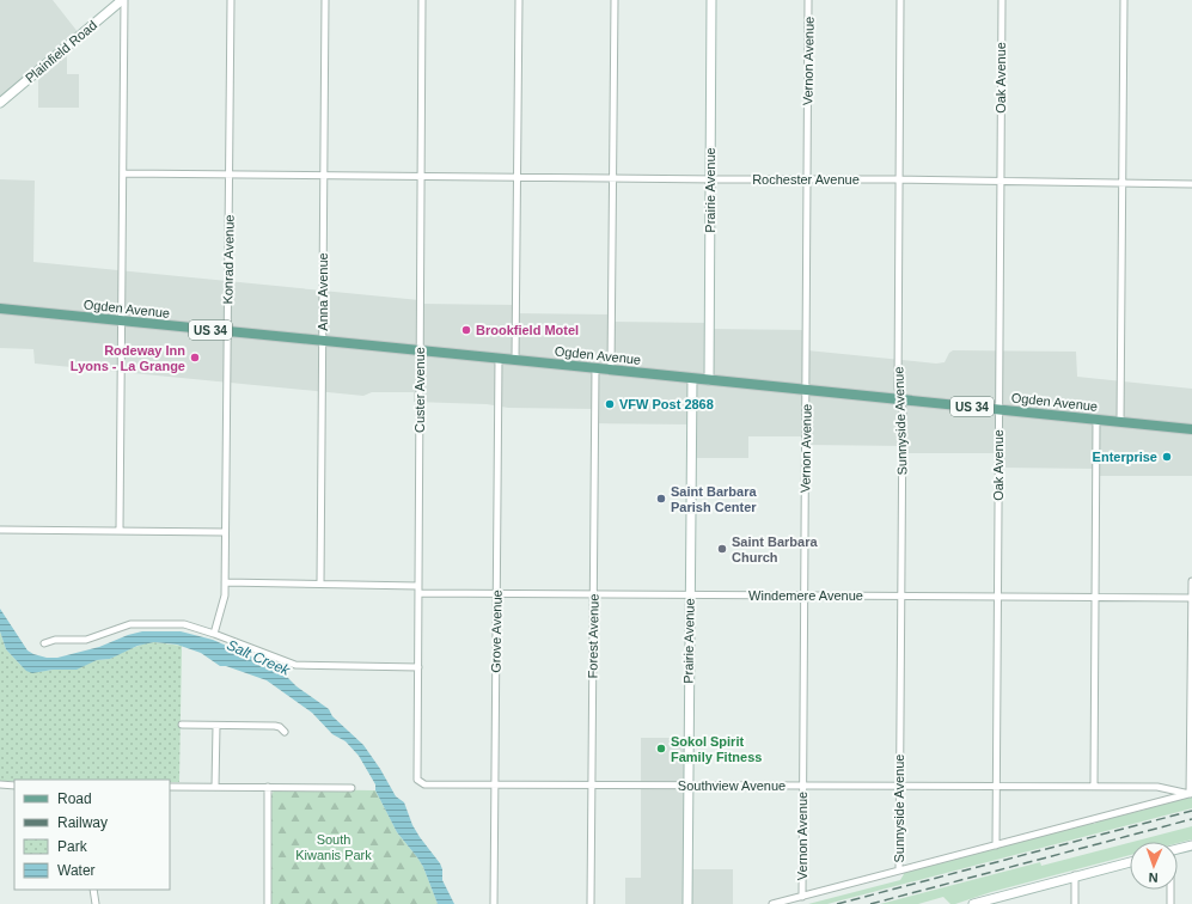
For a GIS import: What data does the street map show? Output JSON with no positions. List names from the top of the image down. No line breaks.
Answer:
{"streets":{"main road":["Ogden Avenue","US 34"],"street":["Plainfield Road","Vernon Avenue","Oak Avenue","Rochester Avenue","Prairie Avenue","Konrad Avenue","Anna Avenue","Custer Avenue","Sunnyside Avenue","Windemere Avenue","Grove Avenue","Forest Avenue","Southview Avenue"]},"crossings":[["Vernon Avenue","Rochester Avenue"],["Vernon Avenue","Ogden Avenue"],["Vernon Avenue","Windemere Avenue"],["Vernon Avenue","Southview Avenue"],["Oak Avenue","Rochester Avenue"],["Oak Avenue","Ogden Avenue"],["Oak Avenue","Windemere Avenue"],["Oak Avenue","Southview Avenue"],["Rochester Avenue","Prairie Avenue"],["Rochester Avenue","Konrad Avenue"],["Rochester Avenue","Anna Avenue"],["Rochester Avenue","Custer Avenue"],["Rochester Avenue","Sunnyside Avenue"],["Prairie Avenue","Ogden Avenue"],["Prairie Avenue","Windemere Avenue"],["Prairie Avenue","Southview Avenue"],["Konrad Avenue","Ogden Avenue"],["Anna Avenue","Ogden Avenue"],["Ogden Avenue","Custer Avenue"],["Ogden Avenue","Sunnyside Avenue"],["Ogden Avenue","Grove Avenue"],["Ogden Avenue","Forest Avenue"],["Custer Avenue","Windemere Avenue"],["Custer Avenue","Southview Avenue"],["Sunnyside Avenue","Windemere Avenue"],["Sunnyside Avenue","Southview Avenue"],["Windemere Avenue","Grove Avenue"],["Windemere Avenue","Forest Avenue"],["Grove Avenue","Southview Avenue"],["Forest Avenue","Southview Avenue"]],"water":["Salt Creek"],"parks":["South Kiwanis Park"],"places":["Brookfield Motel","Rodeway Inn Lyons - La Grange","VFW Post 2868","Enterprise","Saint Barbara Parish Center","Saint Barbara Church","Sokol Spirit Family Fitness"],"legend":["Road","Railway","Park","Water"],"north":"bottom"}
